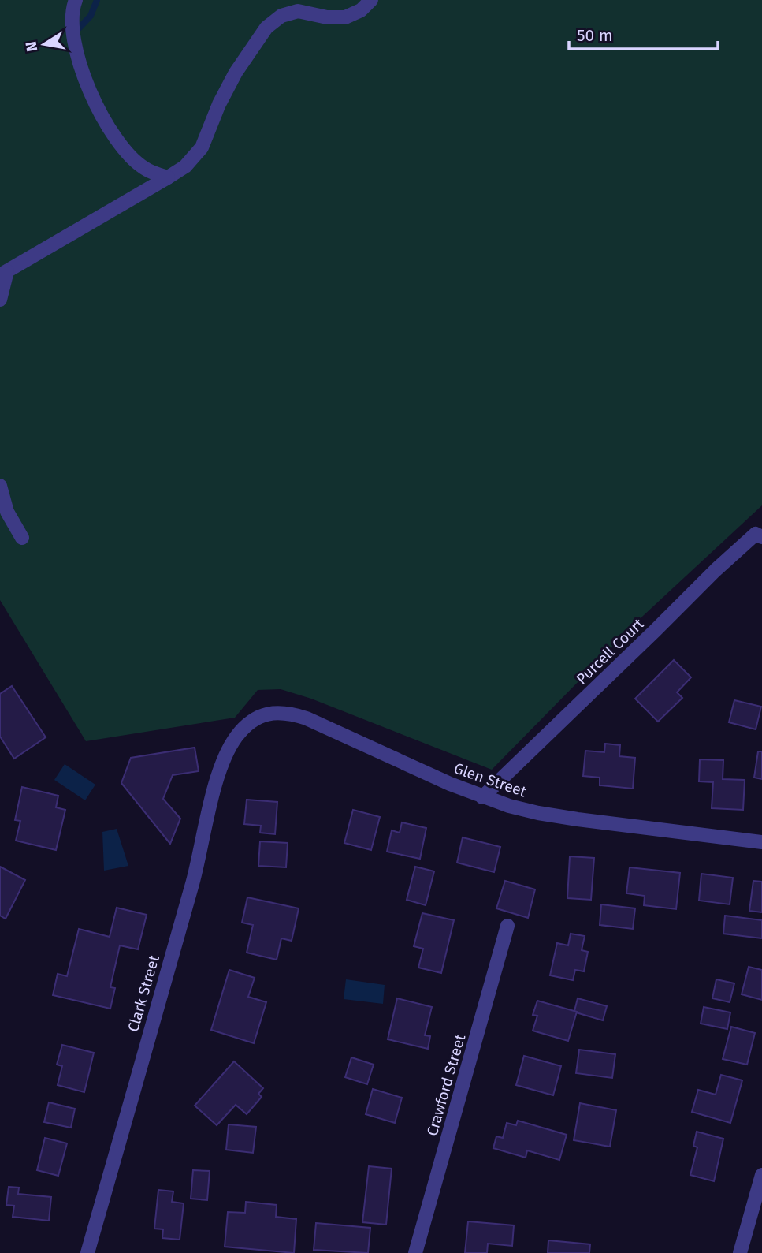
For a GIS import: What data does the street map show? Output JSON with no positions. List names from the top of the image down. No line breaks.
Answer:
{"streets":{"street":["Purcell Court","Glen Street","Clark Street","Crawford Street"]},"crossings":[["Purcell Court","Glen Street"],["Glen Street","Clark Street"]],"scale_bar":"50 m","north":"left"}
